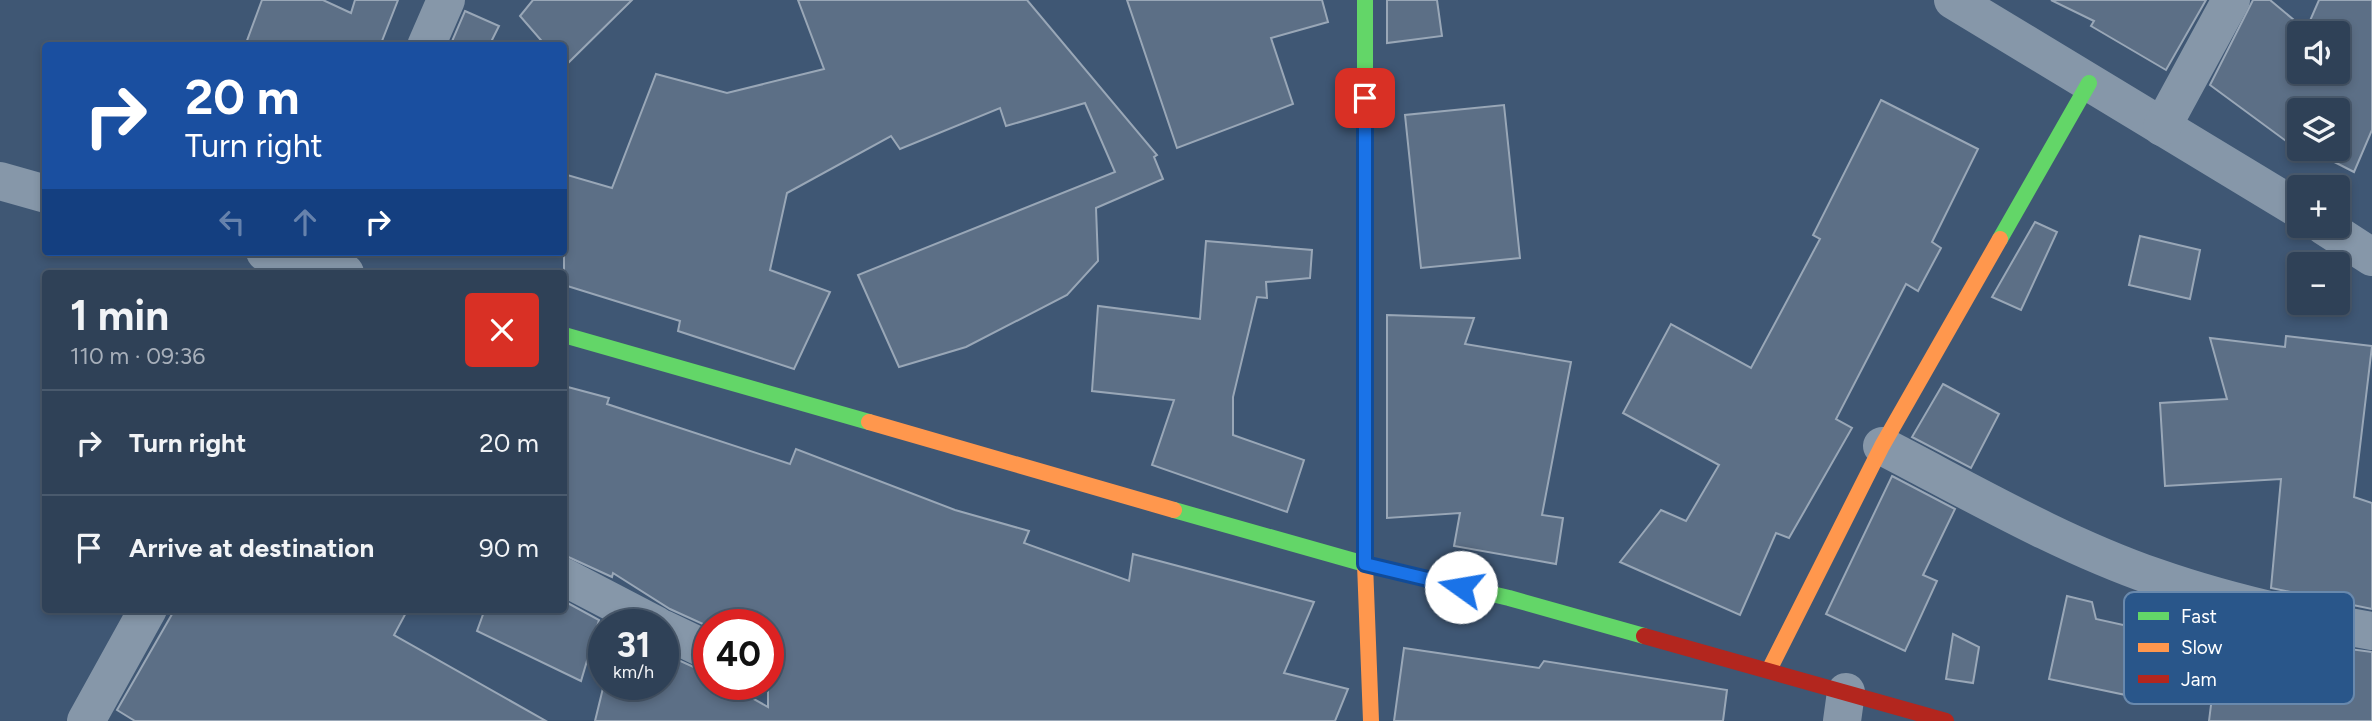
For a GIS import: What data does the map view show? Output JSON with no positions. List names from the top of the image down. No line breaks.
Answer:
{"legend":["Fast","Slow","Jam"],"page":{"map_buttons":["+","−"],"turn":["20 m","Turn right"],"heading":["1 min","110 m · 09:36"],"list":[{"name":"Turn right","value":"20 m"},{"name":"Arrive at destination","value":"90 m"}],"speed":"31 km/h","limit":"40"}}
